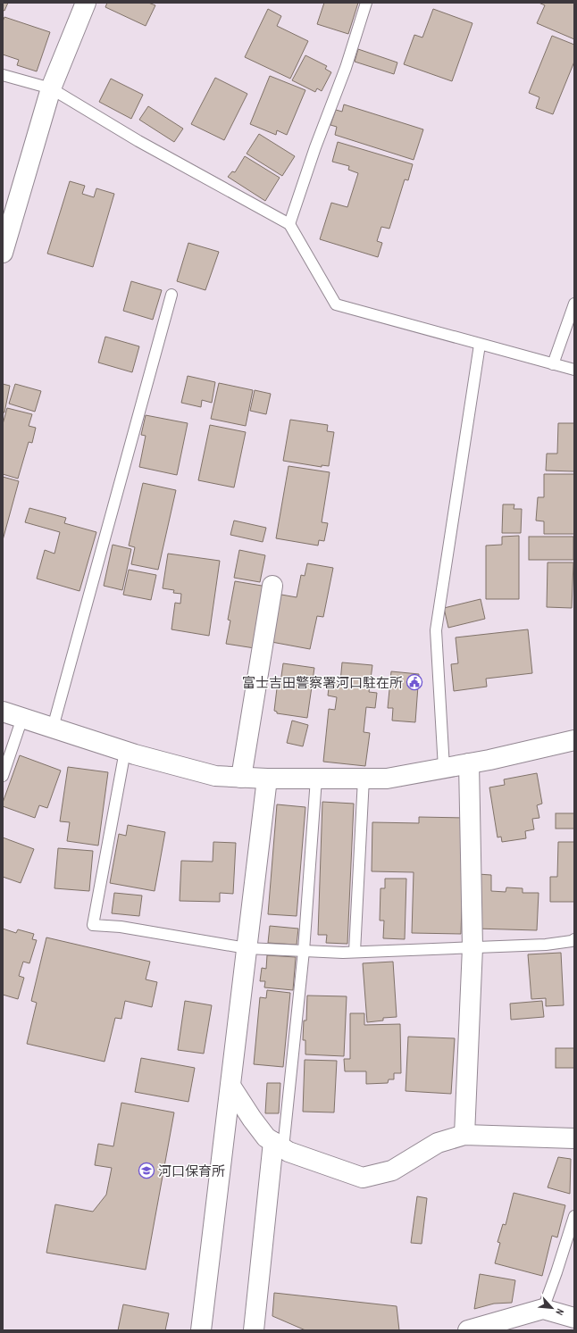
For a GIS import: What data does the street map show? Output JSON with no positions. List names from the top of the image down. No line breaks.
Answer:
{"places":{"public building":["富士吉田警察署河口駐在所"],"school or university":["河口保育所"]},"north":"bottom right"}
